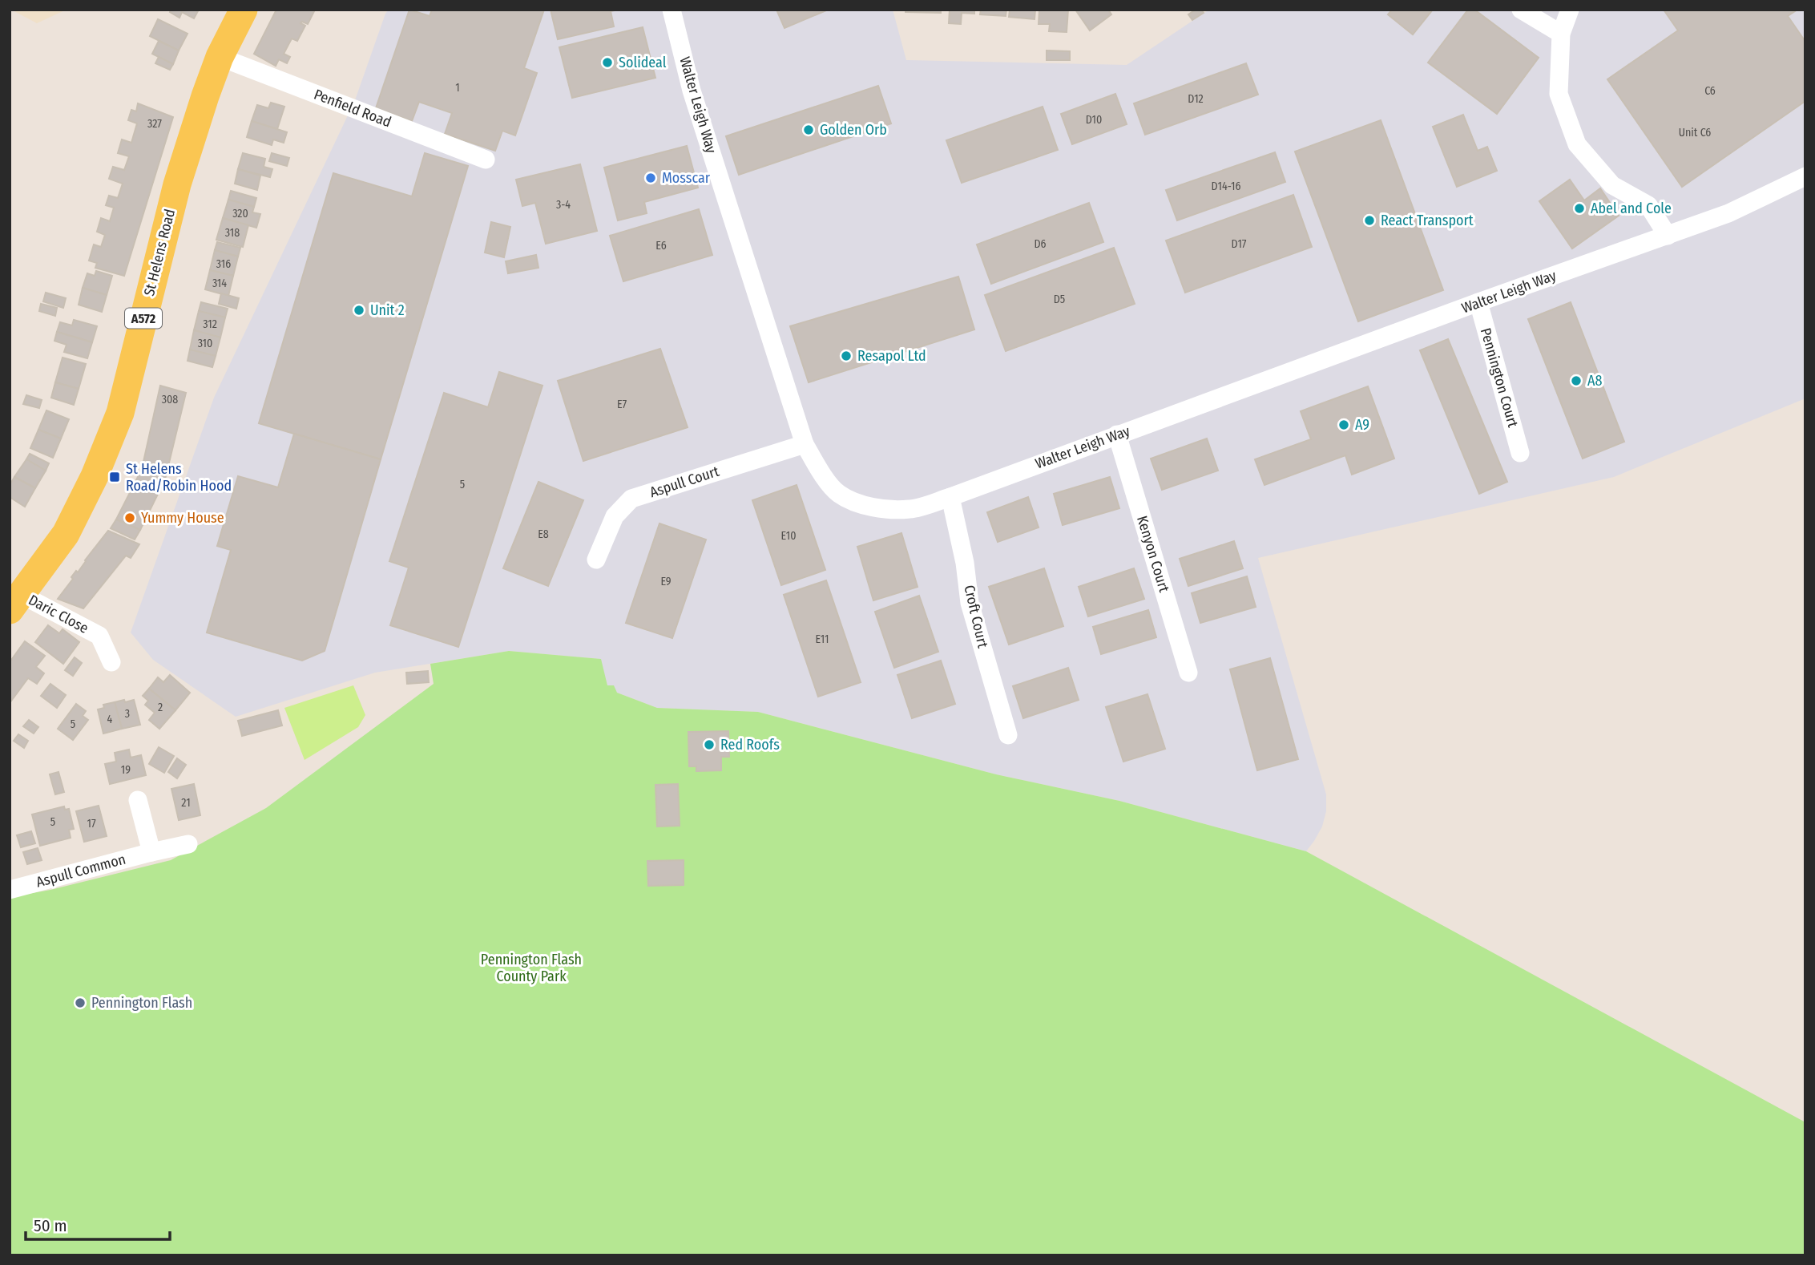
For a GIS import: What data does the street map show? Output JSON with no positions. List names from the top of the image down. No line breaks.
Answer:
{"streets":{"main road":["St Helens Road","A572"],"street":["Walter Leigh Way","Penfield Road","Pennington Court","Aspull Court","Kenyon Court","Daric Close","Croft Court","Aspull Common"]},"crossings":[["Walter Leigh Way","Pennington Court"],["Walter Leigh Way","Aspull Court"],["Walter Leigh Way","Kenyon Court"],["Walter Leigh Way","Croft Court"],["Penfield Road","St Helens Road"],["St Helens Road","Daric Close"]],"parks":["Pennington Flash County Park"],"places":{"other":["Solideal","Golden Orb","Mosscar","Abel and Cole","React Transport","Unit 2","Resapol Ltd","A8","A9","Yummy House","Red Roofs","Pennington Flash"],"transit":["St Helens Road/Robin Hood"]},"house_numbers":["1","C6","D12","D10","327","Unit C6","D14-16","3-4","320","318","D6","D17","E6","316","314","D5","312","310","308","E7","5","E8","E10","E9","E11","2","3","4","5","19","21","5","17"],"scale_bar":"50 m"}
